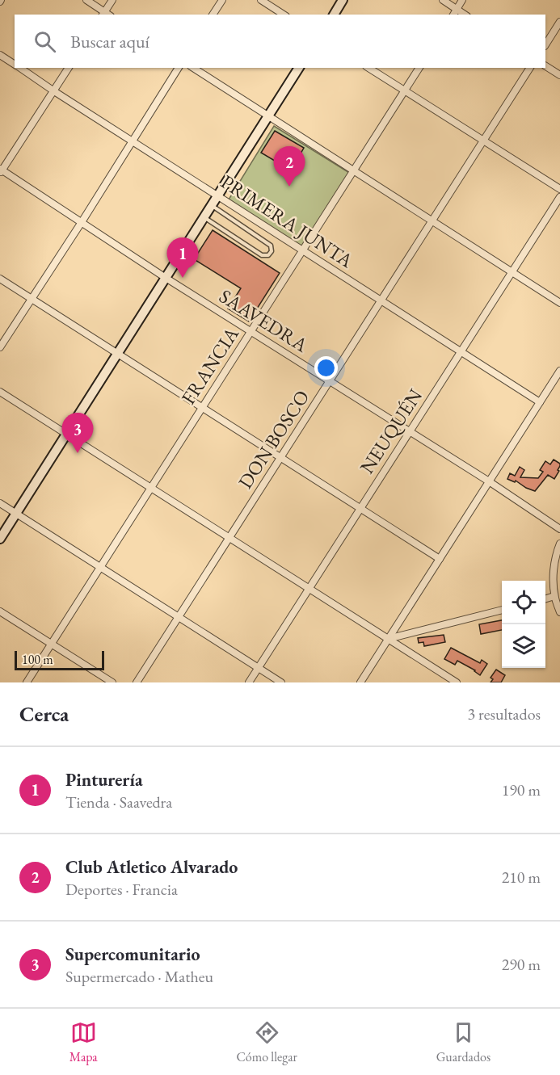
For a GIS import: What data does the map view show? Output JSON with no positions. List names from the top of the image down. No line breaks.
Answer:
{"streets":{"street":["PRIMERA JUNTA","SAAVEDRA","FRANCIA","NEUQUÉN","DON BOSCO"]},"crossings":[["PRIMERA JUNTA","FRANCIA"],["PRIMERA JUNTA","NEUQUÉN"],["PRIMERA JUNTA","DON BOSCO"],["SAAVEDRA","FRANCIA"],["SAAVEDRA","NEUQUÉN"],["SAAVEDRA","DON BOSCO"]],"scale_bar":"100 m","page":{"search":"Buscar aquí","pins":["2","1","3"],"scale":"100 m","heading":["Cerca","3 resultados"],"list":[{"mark":"1","name":"Pinturería","note":"Tienda · Saavedra","value":"190 m"},{"mark":"2","name":"Club Atletico Alvarado","note":"Deportes · Francia","value":"210 m"},{"mark":"3","name":"Supercomunitario","note":"Supermercado · Matheu","value":"290 m"}],"nav":["Mapa","Cómo llegar","Guardados"]}}
